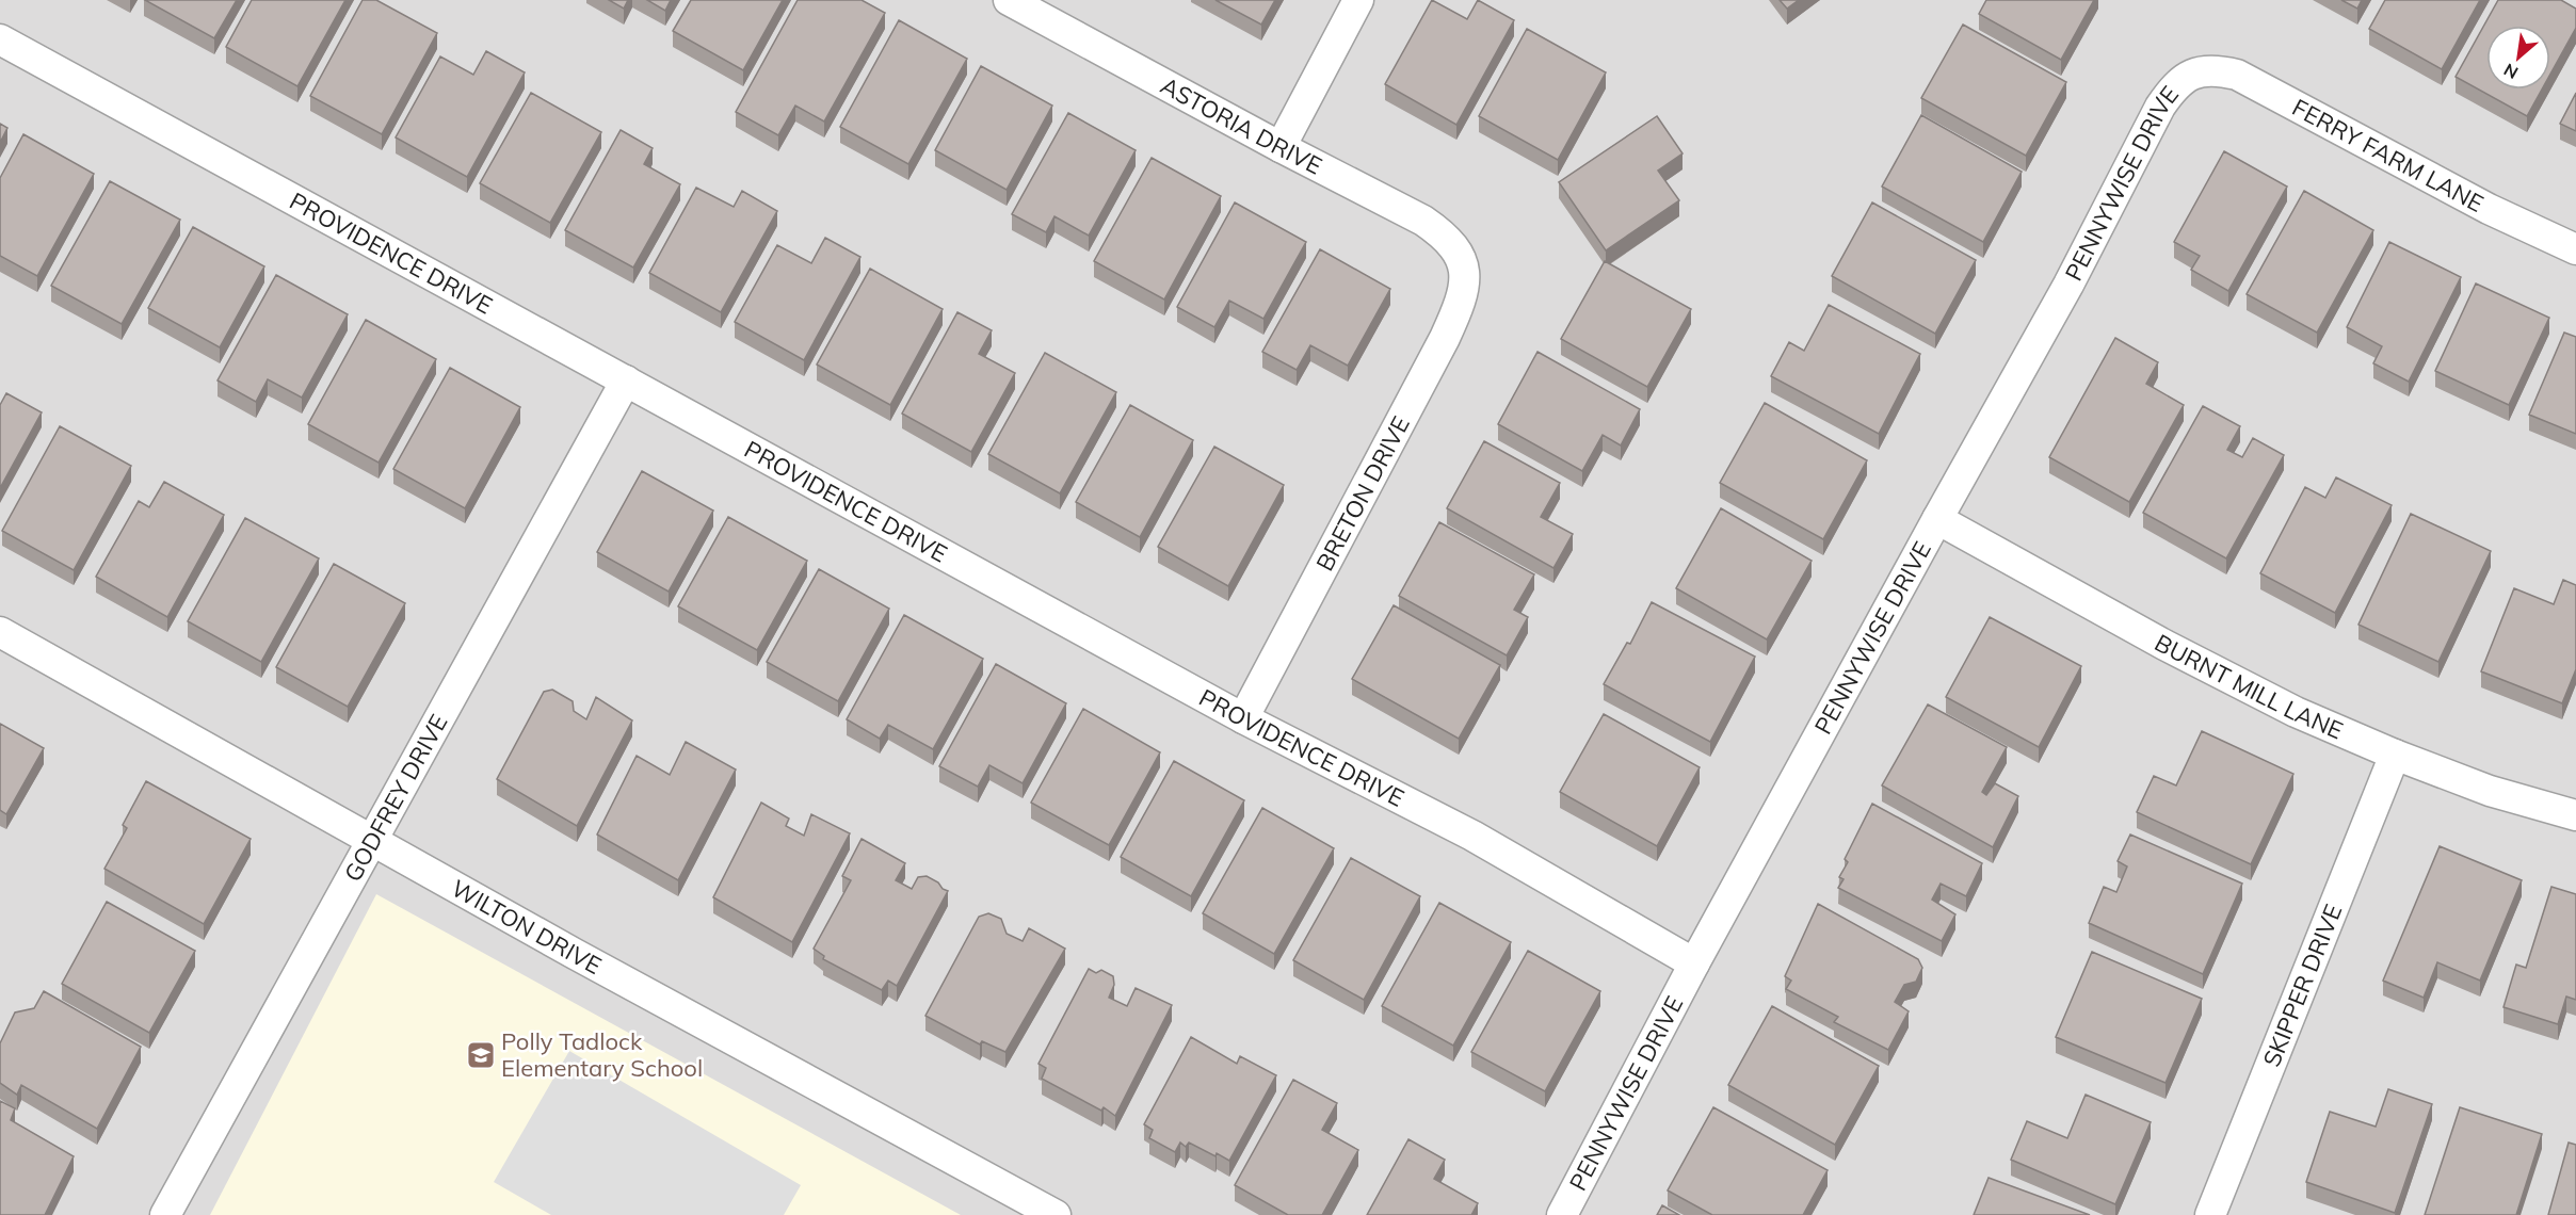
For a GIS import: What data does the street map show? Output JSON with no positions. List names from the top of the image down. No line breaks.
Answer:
{"streets":{"street":["ASTORIA DRIVE","FERRY FARM LANE","PENNYWISE DRIVE","PROVIDENCE DRIVE","BRETON DRIVE","BURNT MILL LANE","GODFREY DRIVE","WILTON DRIVE","SKIPPER DRIVE"]},"crossings":[["ASTORIA DRIVE","BRETON DRIVE"],["FERRY FARM LANE","PENNYWISE DRIVE"],["PENNYWISE DRIVE","PROVIDENCE DRIVE"],["PENNYWISE DRIVE","BURNT MILL LANE"],["PROVIDENCE DRIVE","BRETON DRIVE"],["PROVIDENCE DRIVE","GODFREY DRIVE"],["BURNT MILL LANE","SKIPPER DRIVE"],["GODFREY DRIVE","WILTON DRIVE"]],"places":{"school or university":["Polly Tadlock Elementary School"]},"north":"bottom left"}
